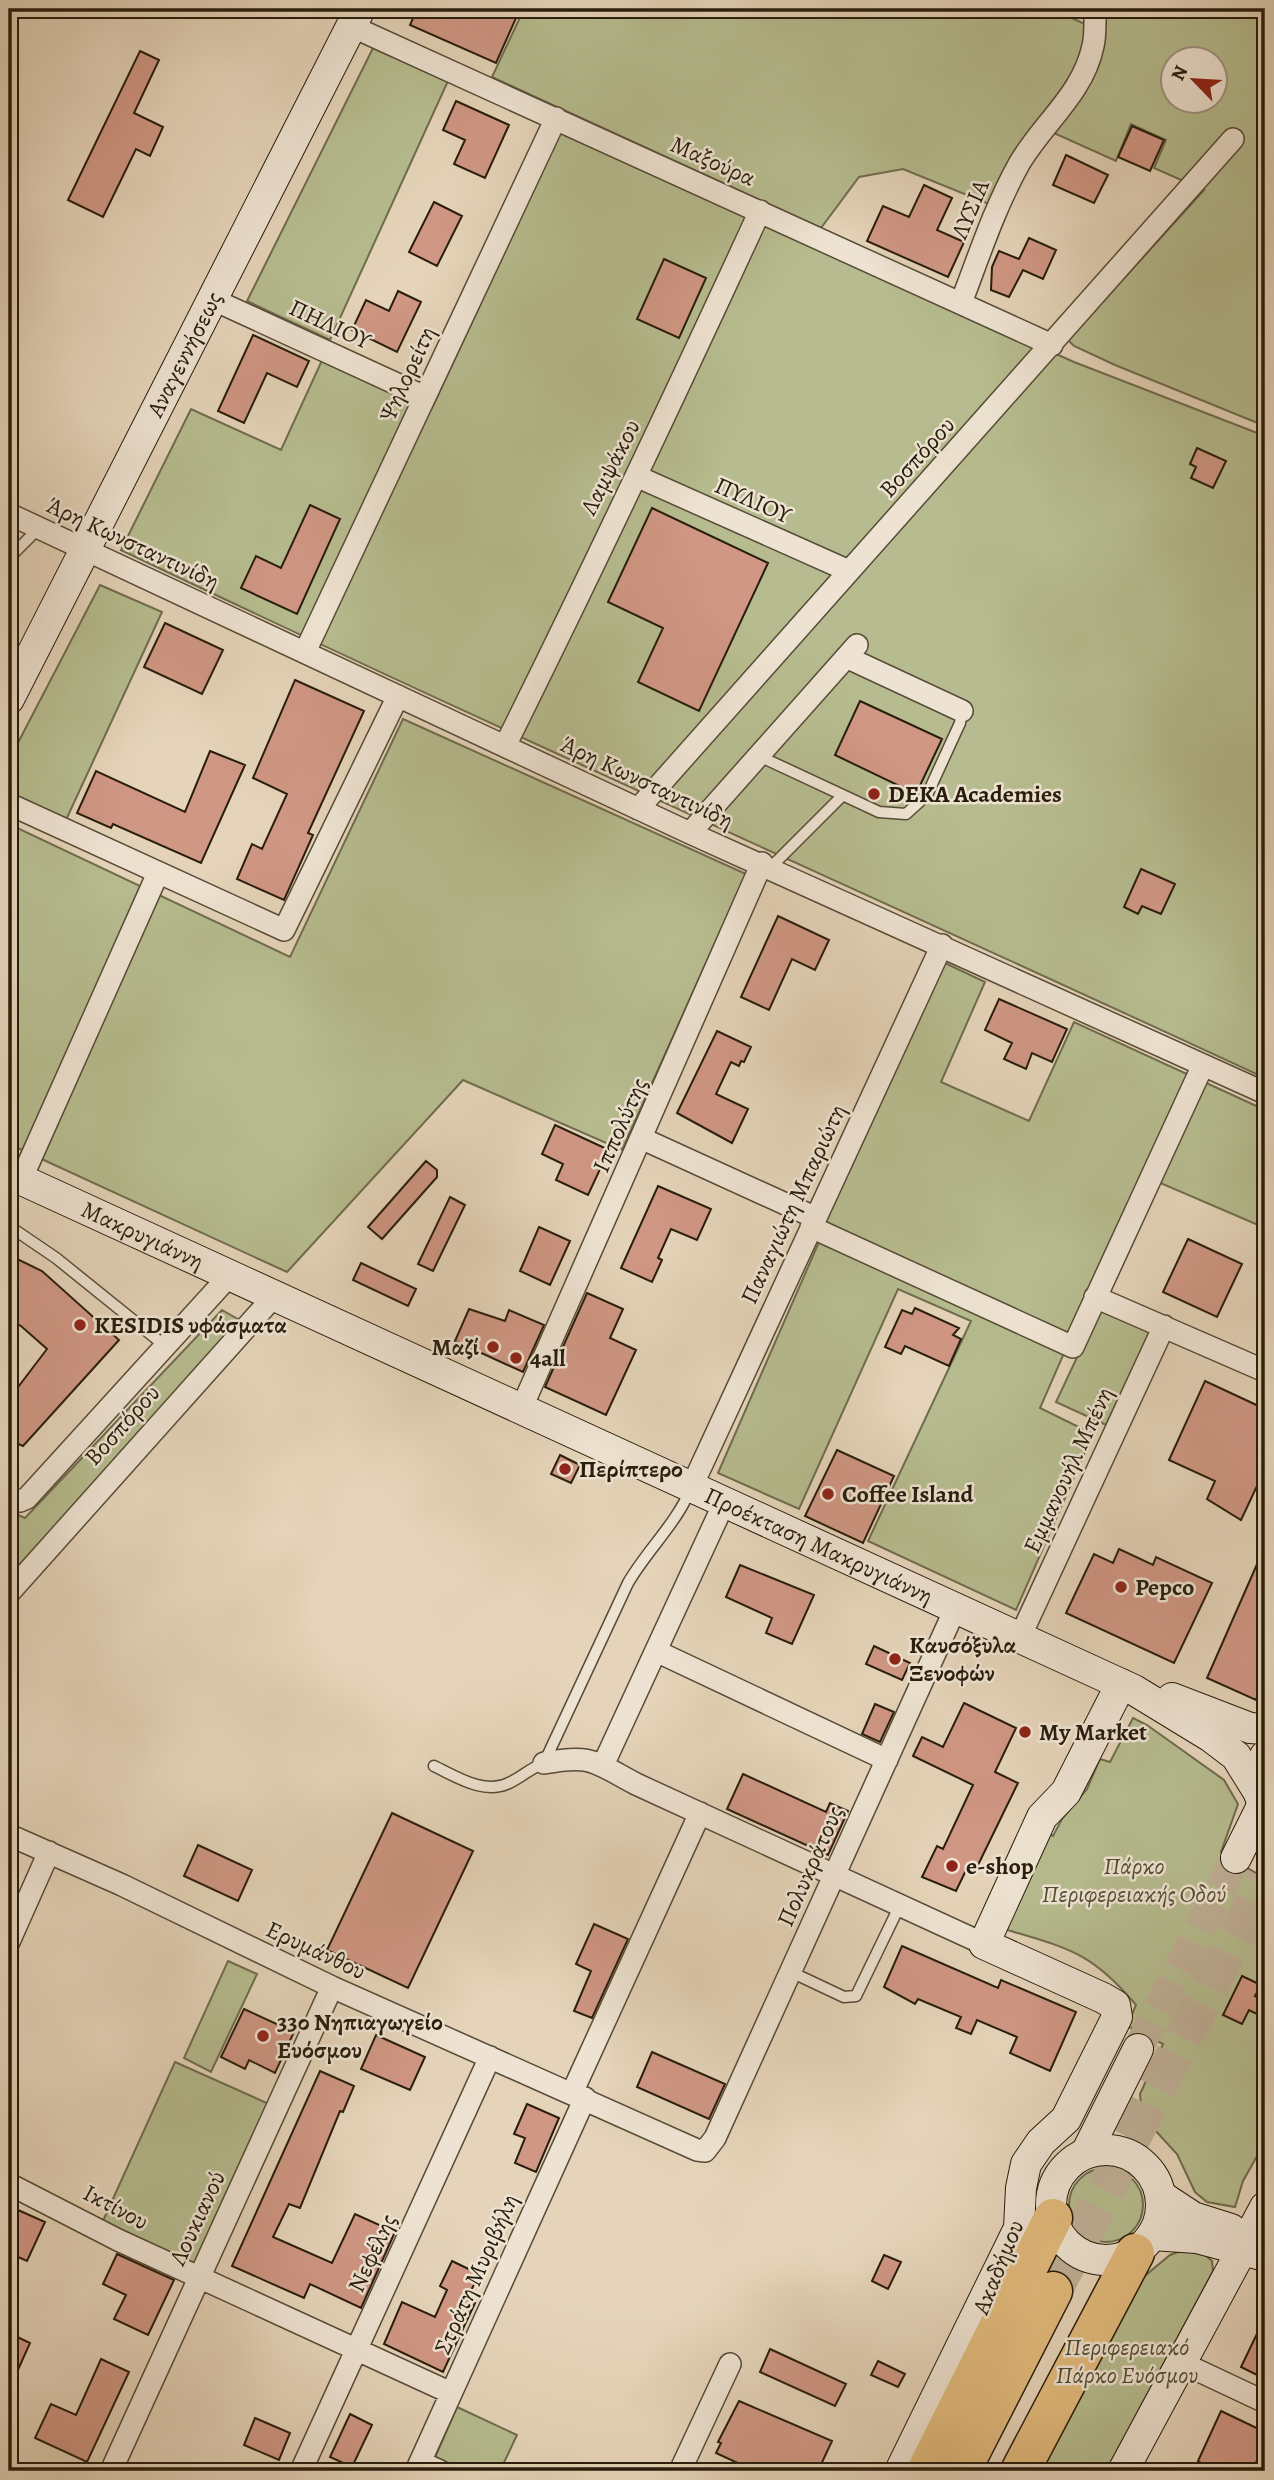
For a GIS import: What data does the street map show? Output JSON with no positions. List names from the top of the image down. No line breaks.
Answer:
{"streets":{"main road":["Αναγεννήσεως","Μακρυγιάννη","Προέκταση Μακρυγιάννη","Ακαδήμου"],"street":["Μαξούρα","ΛΥΣΙΑ","ΠΗΛΙΟΥ","Ψηλορείτη","Βοσπόρου","Λαμψάκου","ΠΥΛΙΟΥ","Άρη Κωνσταντινίδη","Ιππολύτης","Παναγιώτη Μπαριώτη","Εμμανουήλ Μπένη","Πολυκράτους","Ερυμάνθου","Ικτίνου","Λουκιανού","Νεφέλης","Στράτη Μυριβήλη"]},"crossings":[["Μαξούρα","ΛΥΣΙΑ"],["Μαξούρα","Αναγεννήσεως"],["Μαξούρα","Ψηλορείτη"],["Μαξούρα","Βοσπόρου"],["Μαξούρα","Λαμψάκου"],["ΠΗΛΙΟΥ","Αναγεννήσεως"],["ΠΗΛΙΟΥ","Ψηλορείτη"],["Αναγεννήσεως","Άρη Κωνσταντινίδη"],["Ψηλορείτη","Άρη Κωνσταντινίδη"],["Βοσπόρου","ΠΥΛΙΟΥ"],["Βοσπόρου","Άρη Κωνσταντινίδη"],["Βοσπόρου","Μακρυγιάννη"],["Βοσπόρου","Προέκταση Μακρυγιάννη"],["Λαμψάκου","ΠΥΛΙΟΥ"],["Λαμψάκου","Άρη Κωνσταντινίδη"],["Άρη Κωνσταντινίδη","Ιππολύτης"],["Άρη Κωνσταντινίδη","Παναγιώτη Μπαριώτη"],["Ιππολύτης","Προέκταση Μακρυγιάννη"],["Παναγιώτη Μπαριώτη","Προέκταση Μακρυγιάννη"],["Μακρυγιάννη","Προέκταση Μακρυγιάννη"],["Εμμανουήλ Μπένη","Προέκταση Μακρυγιάννη"],["Προέκταση Μακρυγιάννη","Πολυκράτους"],["Πολυκράτους","Ερυμάνθου"],["Ερυμάνθου","Λουκιανού"],["Ερυμάνθου","Νεφέλης"],["Ερυμάνθου","Στράτη Μυριβήλη"],["Ικτίνου","Λουκιανού"],["Ικτίνου","Νεφέλης"],["Ικτίνου","Στράτη Μυριβήλη"]],"parks":["Πάρκο Περιφερειακής Οδού","Περιφερειακό Πάρκο Ευόσμου"],"places":["DEKA Academies","KESIDIS υφάσματα","Μαζί","4all","Περίπτερο","Coffee Island","Pepco","Καυσόξυλα Ξενοφών","Μy Μarket","e-shop","33ο Νηπιαγωγείο Ευόσμου"],"north":"top left"}
